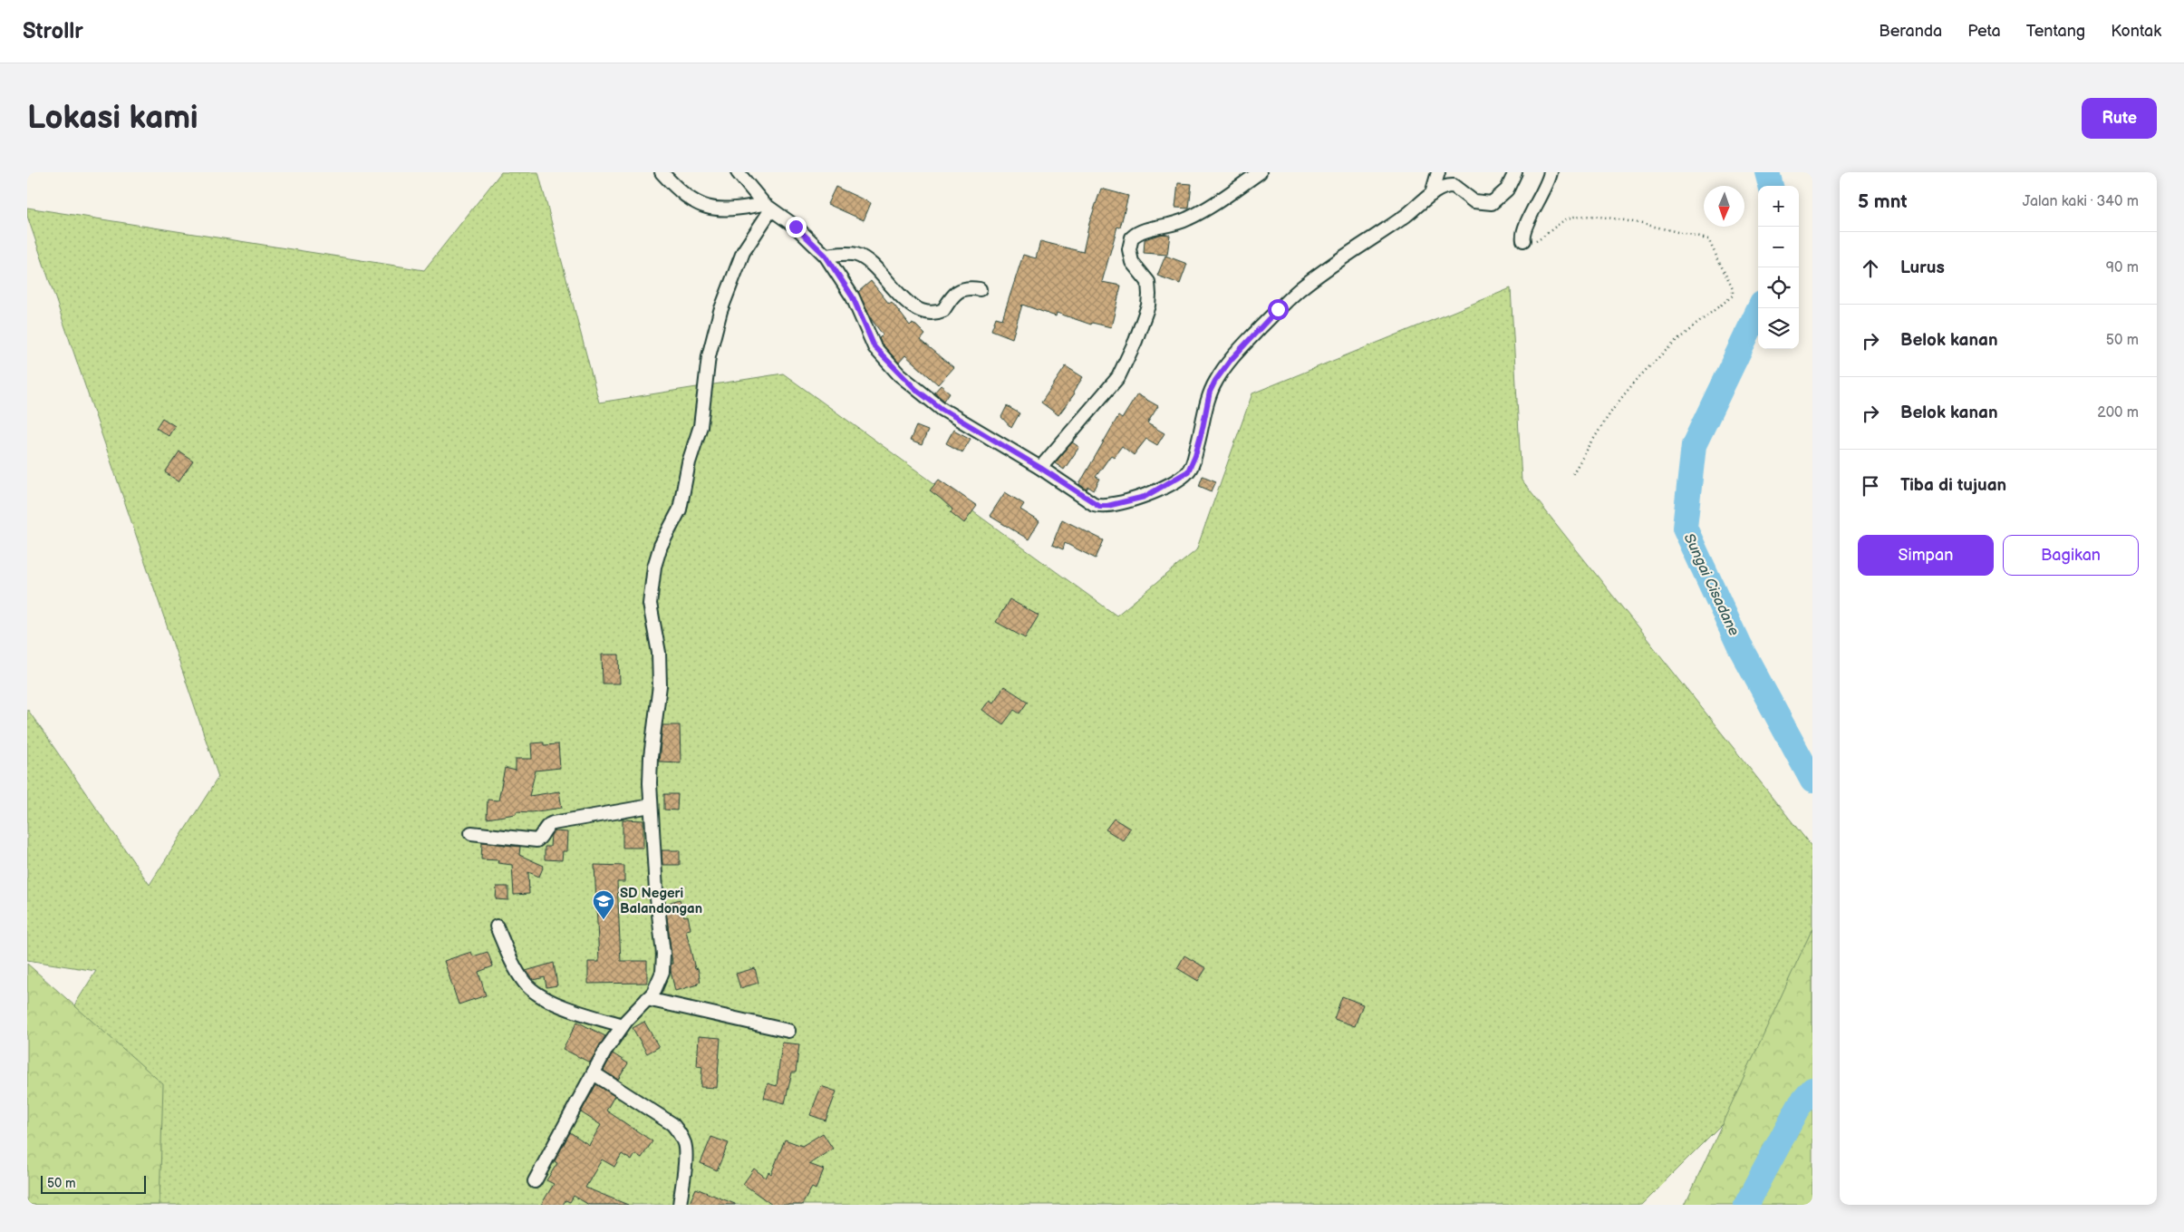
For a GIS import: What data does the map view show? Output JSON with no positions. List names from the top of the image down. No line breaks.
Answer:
{"water":["Sungai Cisadane"],"places":{"school or university":["SD Negeri Balandongan"]},"scale_bar":"50 m","north":"bottom","page":{"header":"Strollr","nav":["Beranda","Peta","Tentang","Kontak"],"buttons":["Rute",["Simpan","Bagikan"]],"title":"Lokasi kami","heading":["5 mnt","Jalan kaki · 340 m"],"map_buttons":["+","−"],"list":[["Lurus","90 m"],["Belok kanan","50 m"],["Belok kanan","200 m"],"Tiba di tujuan"],"scale":"50 m"}}
